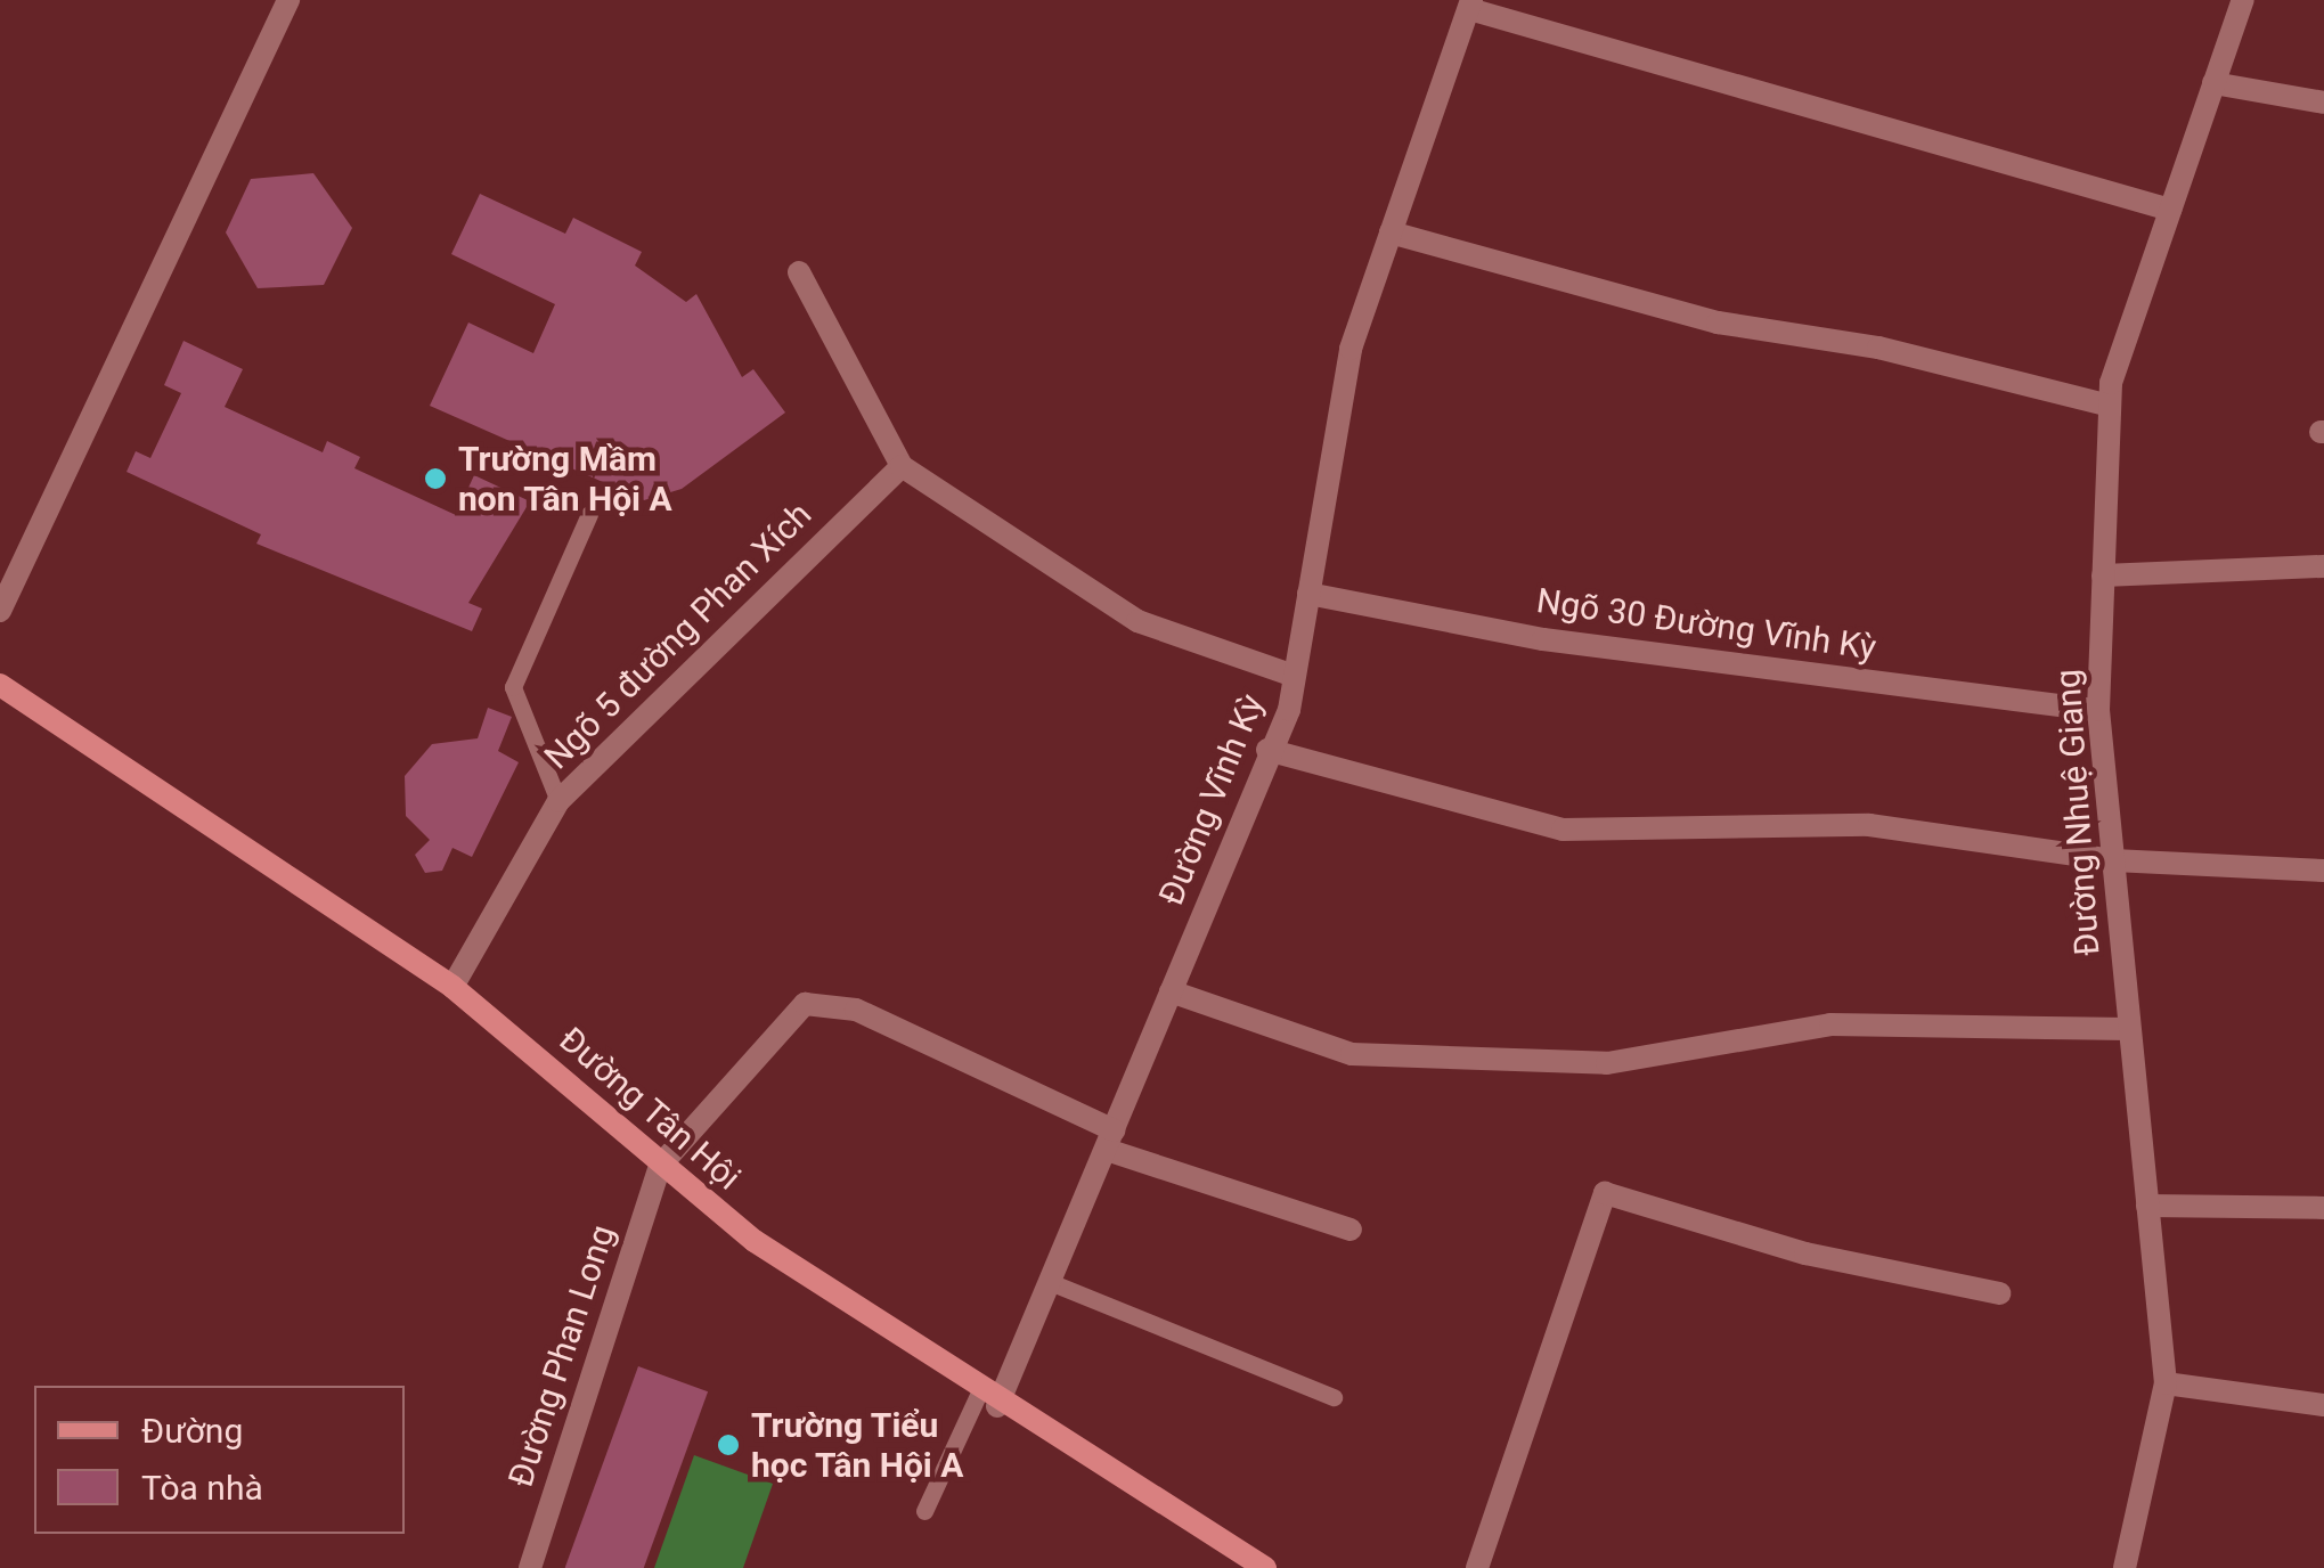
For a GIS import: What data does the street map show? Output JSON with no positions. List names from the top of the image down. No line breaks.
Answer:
{"streets":{"street":["Ngõ 30 Đường Vĩnh Kỳ","Ngõ 5 đường Phan Xích","Đường Vĩnh Kỳ","Đường Nhuệ Giang","Đường Tân Hội","Đường Phan Long"]},"crossings":[["Ngõ 30 Đường Vĩnh Kỳ","Đường Vĩnh Kỳ"],["Ngõ 30 Đường Vĩnh Kỳ","Đường Nhuệ Giang"],["Ngõ 5 đường Phan Xích","Đường Tân Hội"],["Đường Vĩnh Kỳ","Đường Tân Hội"],["Đường Tân Hội","Đường Phan Long"]],"places":["Trường Mầm non Tân Hội A","Trường Tiểu học Tân Hội A"],"legend":["Đường","Tòa nhà"]}
